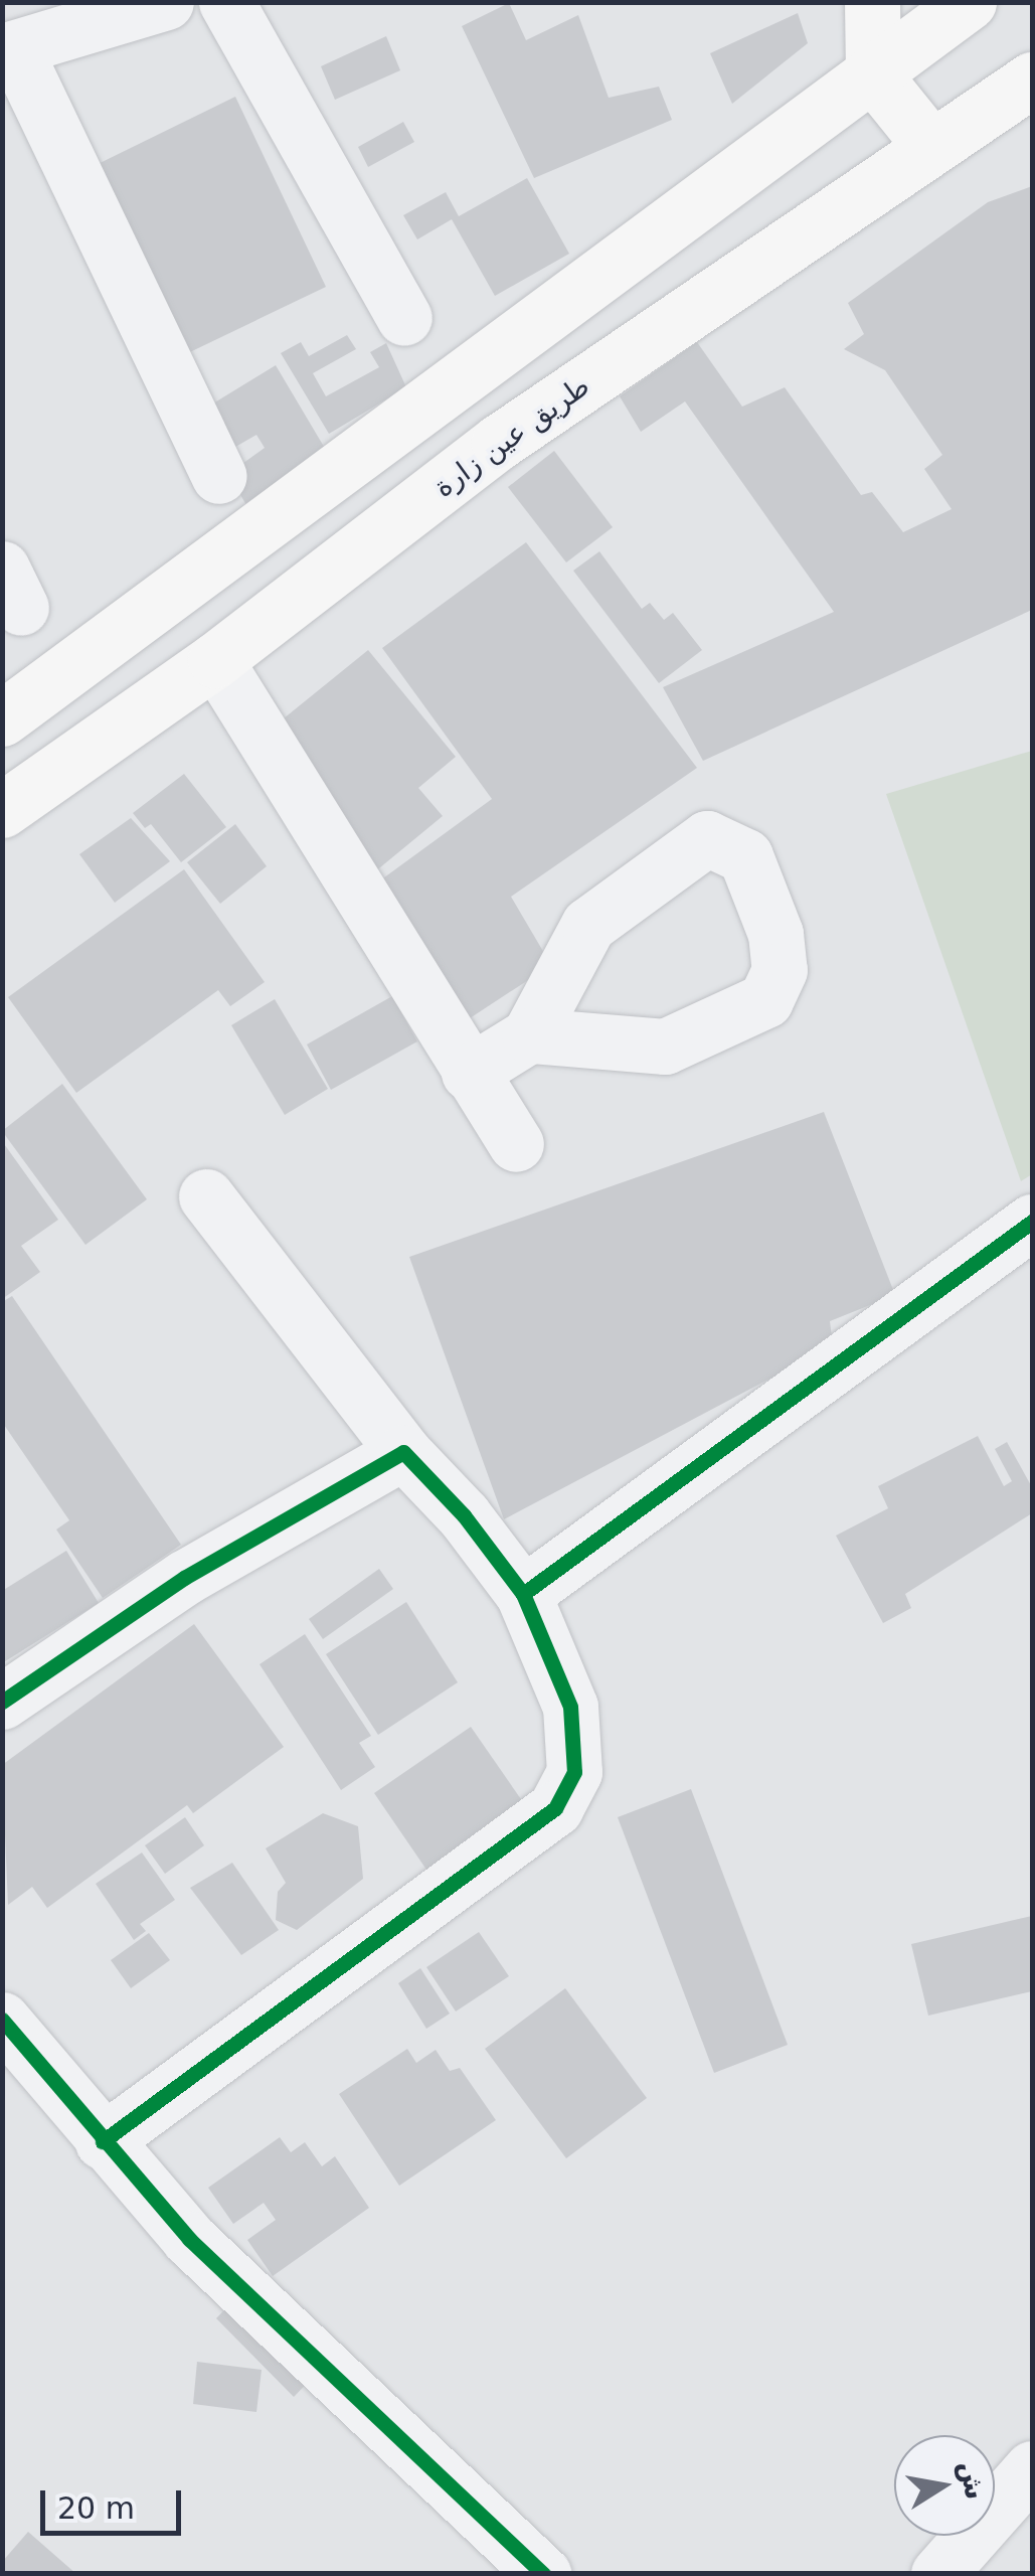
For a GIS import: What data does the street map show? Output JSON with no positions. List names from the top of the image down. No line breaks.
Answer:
{"streets":{"main road":["طريق عين زارة"]},"scale_bar":"20 m","north":"right"}
